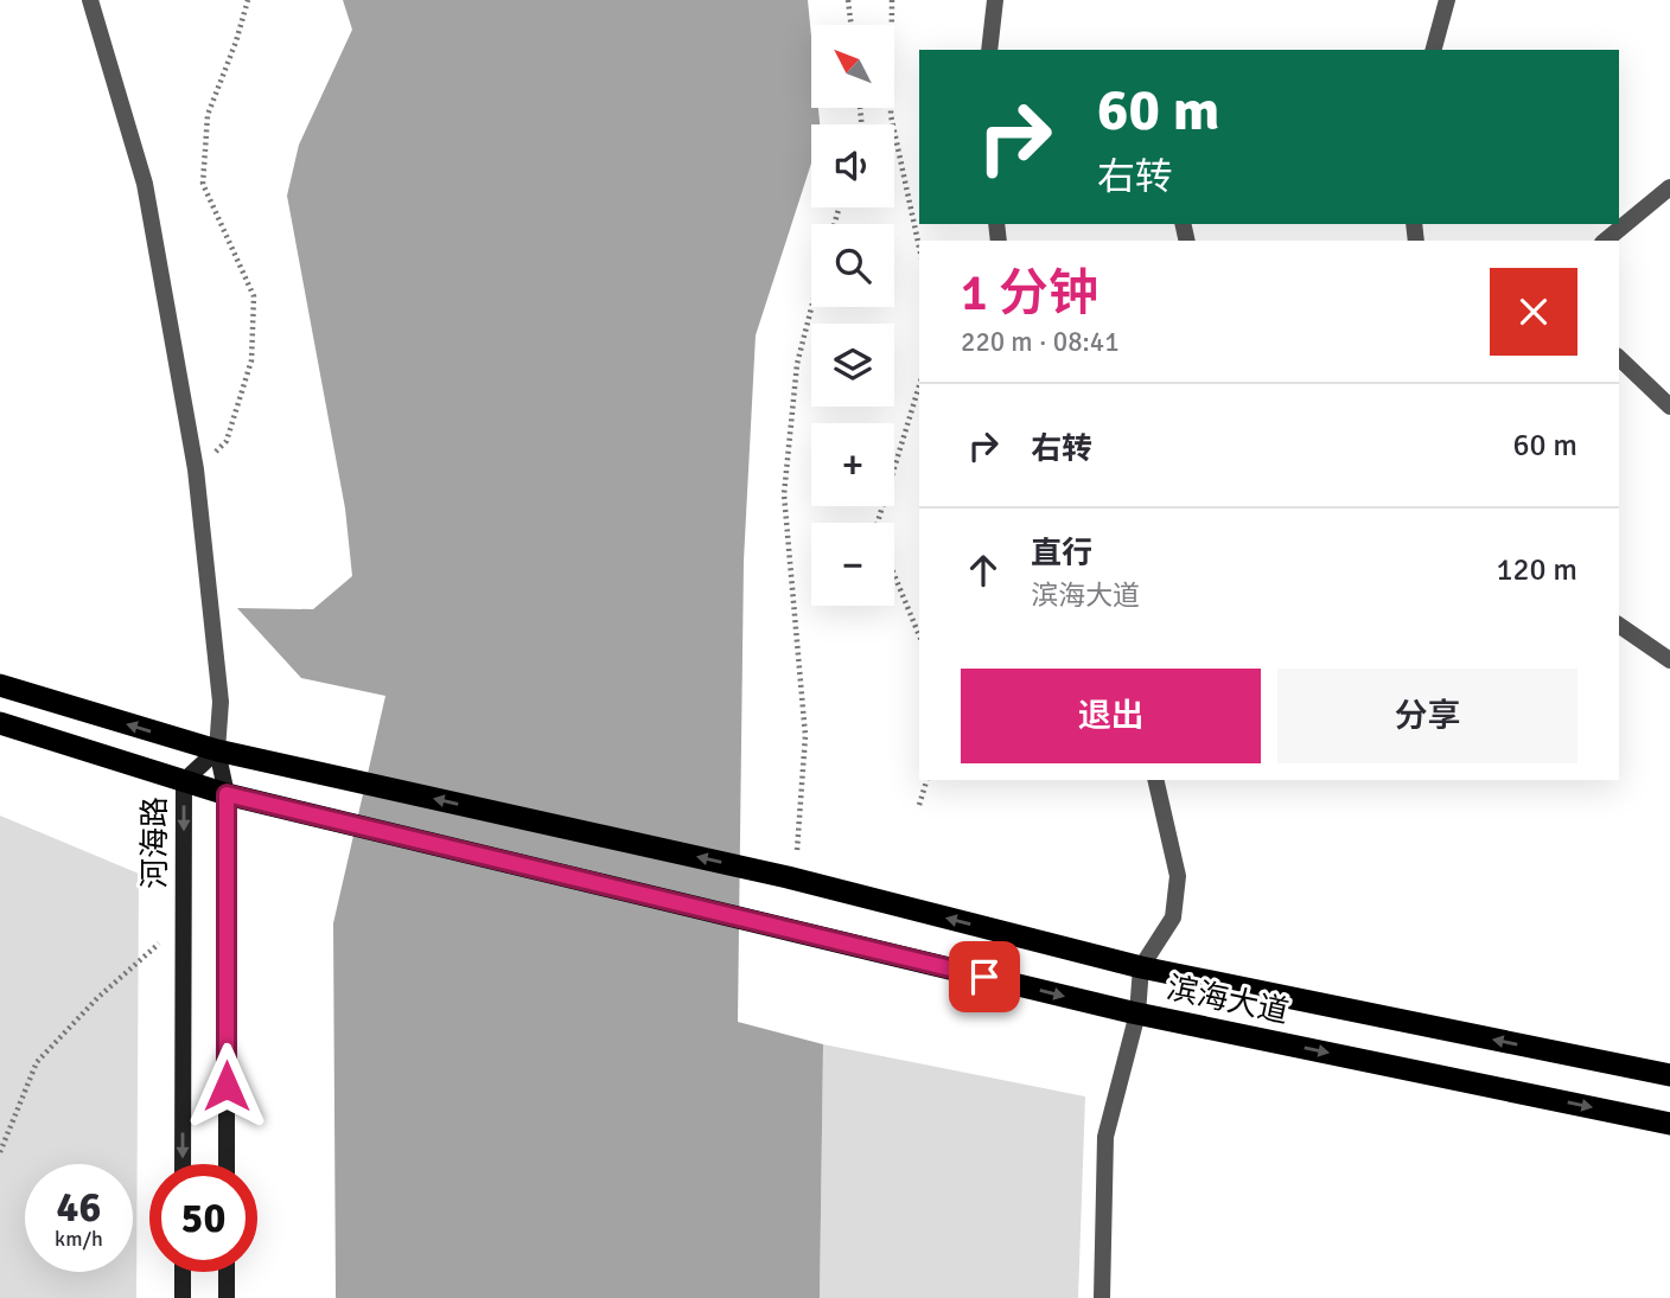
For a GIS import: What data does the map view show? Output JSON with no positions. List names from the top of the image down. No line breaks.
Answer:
{"streets":{"highway":["滨海大道"],"main road":["河海路"]},"crossings":[["河海路","滨海大道"]],"north":"top left","page":{"map_buttons":["+","−"],"turn":["60 m","右转"],"heading":["1 分钟","220 m · 08:41"],"list":[{"name":"右转","value":"60 m"},{"name":"直行","note":"滨海大道","value":"120 m"}],"buttons":["退出","分享"],"speed":"46 km/h","limit":"50"}}
